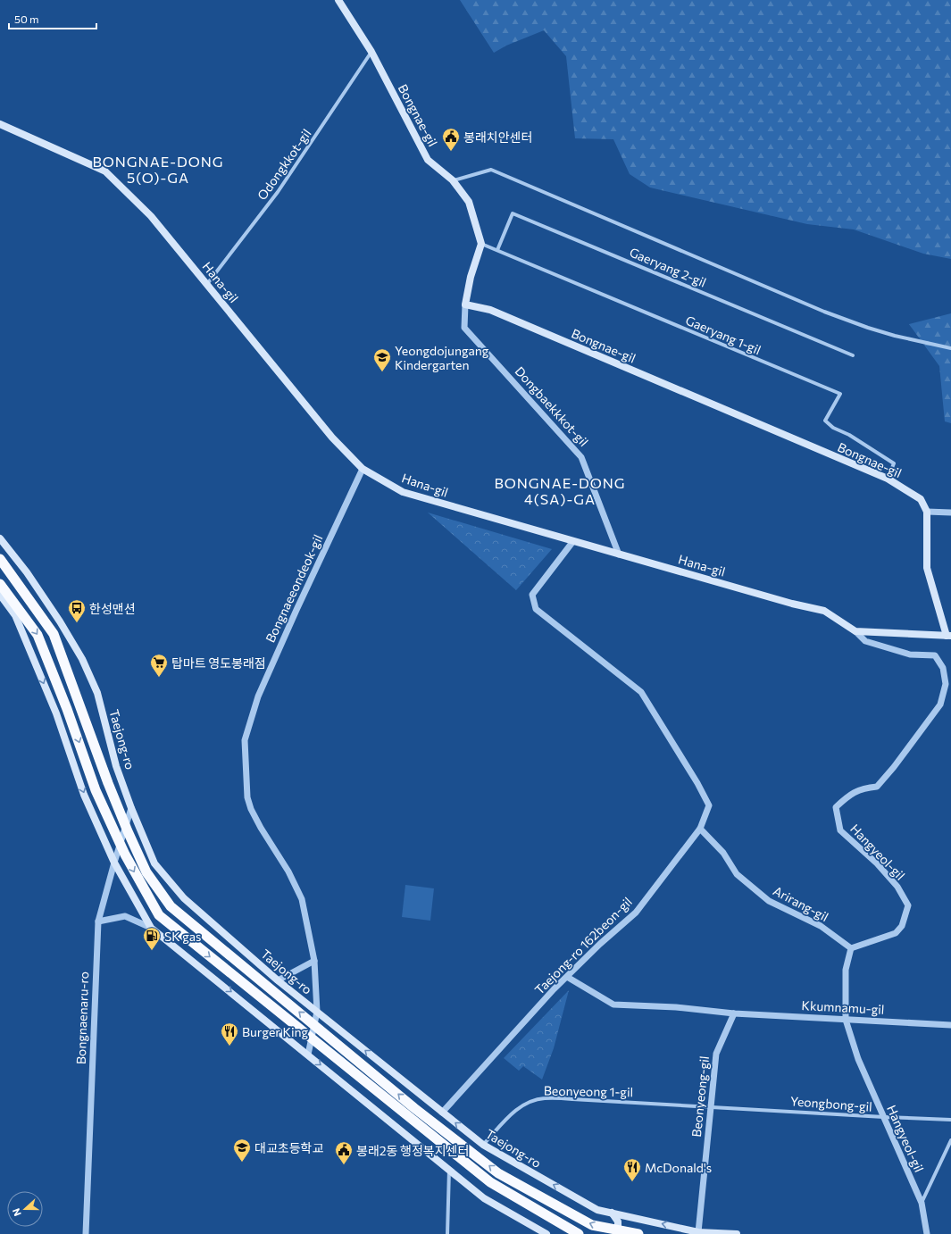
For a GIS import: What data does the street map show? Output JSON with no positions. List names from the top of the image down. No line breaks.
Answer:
{"streets":{"main road":["Bongnae-gil","Hana-gil","Taejong-ro"],"street":["Odongkkot-gil","Gaeryang 2-gil","Gaeryang 1-gil","Dongbaekkkot-gil","Bongnaeeondeok-gil","Hangyeol-gil","Arirang-gil","Taejong-ro 162beon-gil","Kkumnamu-gil","Bongnaenaru-ro","Beonyeong 1-gil","Beonyeong-gil","Yeongbong-gil"]},"crossings":[["Bongnae-gil","Odongkkot-gil"],["Bongnae-gil","Gaeryang 1-gil"],["Bongnae-gil","Dongbaekkkot-gil"],["Odongkkot-gil","Hana-gil"],["Gaeryang 2-gil","Gaeryang 1-gil"],["Hana-gil","Dongbaekkkot-gil"],["Hana-gil","Bongnaeeondeok-gil"],["Hana-gil","Hangyeol-gil"],["Hana-gil","Taejong-ro 162beon-gil"],["Bongnaeeondeok-gil","Taejong-ro"],["Taejong-ro","Taejong-ro 162beon-gil"],["Taejong-ro","Bongnaenaru-ro"],["Taejong-ro","Beonyeong 1-gil"],["Taejong-ro","Beonyeong-gil"],["Hangyeol-gil","Arirang-gil"],["Hangyeol-gil","Kkumnamu-gil"],["Hangyeol-gil","Yeongbong-gil"],["Arirang-gil","Taejong-ro 162beon-gil"],["Kkumnamu-gil","Beonyeong-gil"],["Beonyeong 1-gil","Beonyeong-gil"],["Beonyeong 1-gil","Yeongbong-gil"],["Beonyeong-gil","Yeongbong-gil"]],"districts":["BONGNAE-DONG 5(O)-GA","BONGNAE-DONG 4(SA)-GA"],"places":{"public building":["봉래치안센터","봉래2동 행정복지센터"],"school or university":["Yeongdojungang Kindergarten","대교초등학교"],"bus stop":["한성맨션"],"supermarket":["탑마트 영도봉래점"],"fuel station":["SK gas"],"restaurant":["Burger King","McDonald's"]},"scale_bar":"50 m","north":"left"}
